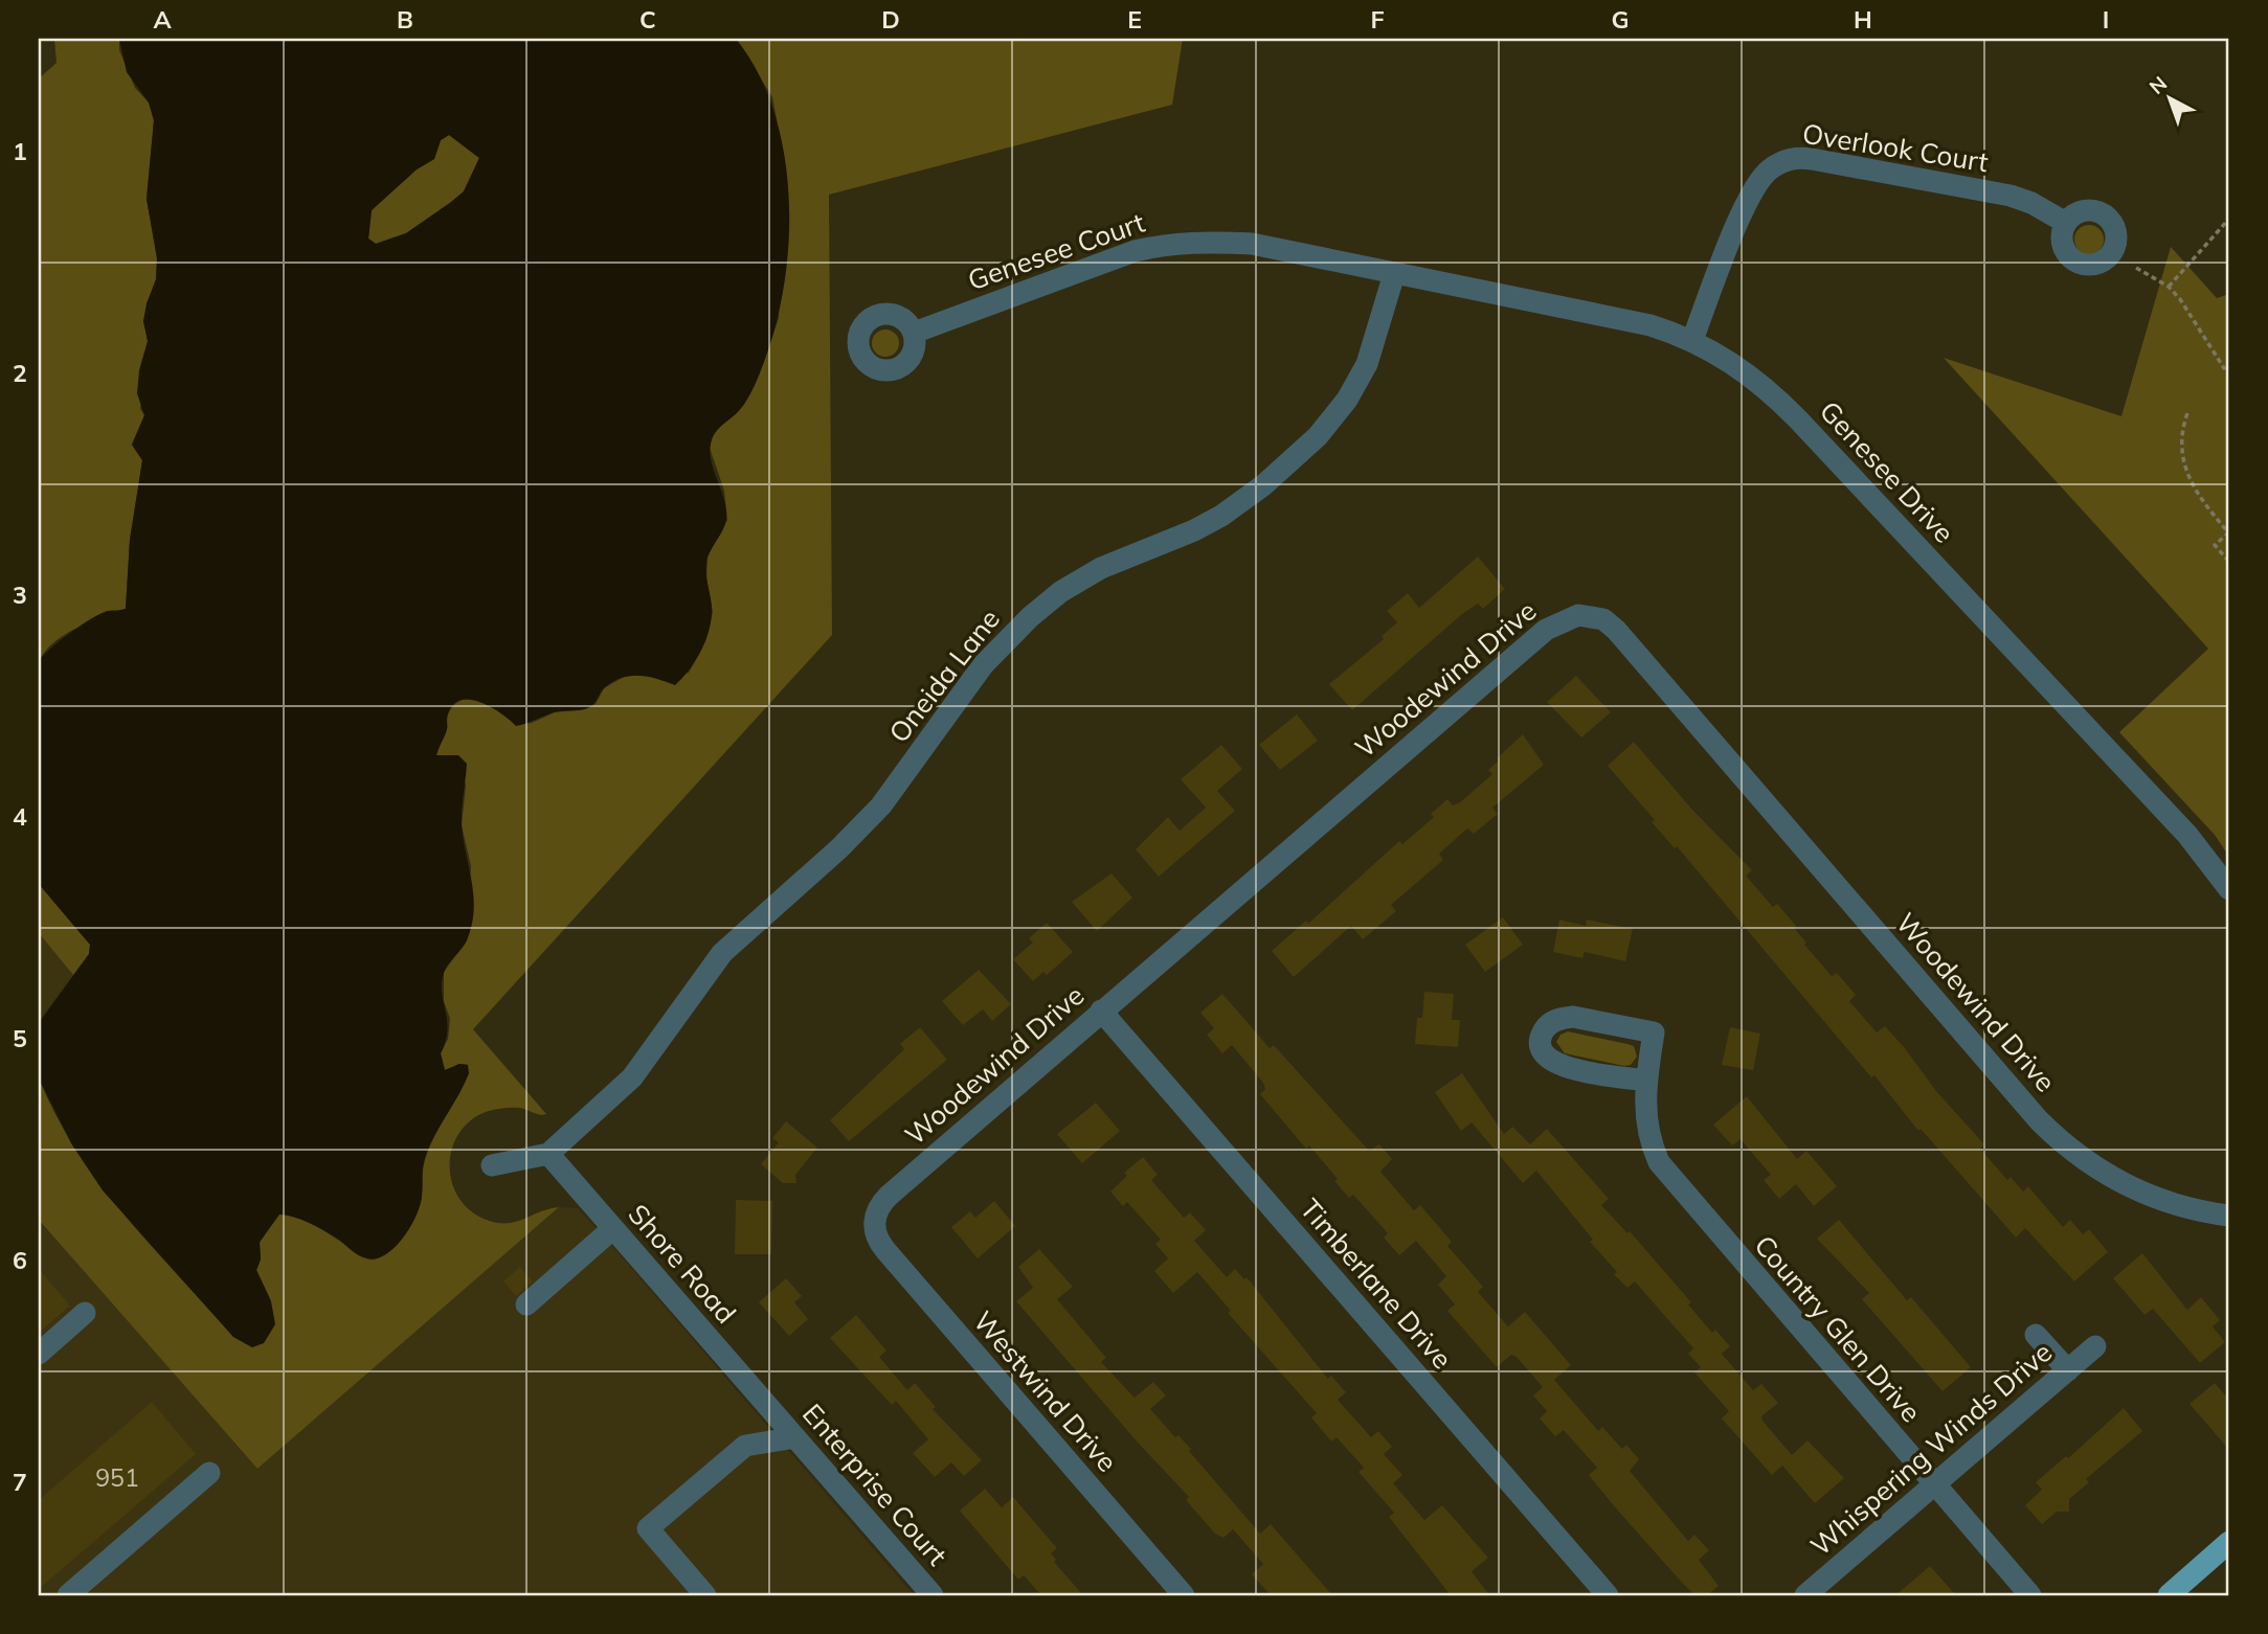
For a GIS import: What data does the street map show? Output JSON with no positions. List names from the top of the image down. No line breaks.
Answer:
{"streets":{"street":["Overlook Court","Genesee Court","Genesee Drive","Oneida Lane","Woodewind Drive","Shore Road","Timberlane Drive","Country Glen Drive","Westwind Drive","Whispering Winds Drive","Enterprise Court"]},"crossings":[["Overlook Court","Genesee Drive"],["Genesee Court","Genesee Drive"],["Genesee Court","Oneida Lane"],["Genesee Drive","Oneida Lane"],["Oneida Lane","Shore Road"],["Woodewind Drive","Timberlane Drive"],["Woodewind Drive","Westwind Drive"],["Shore Road","Enterprise Court"],["Country Glen Drive","Whispering Winds Drive"]],"house_numbers":["951"],"north":"top left","grid":{"columns":["A","B","C","D","E","F","G","H","I"],"rows":["1","2","3","4","5","6","7"]}}
